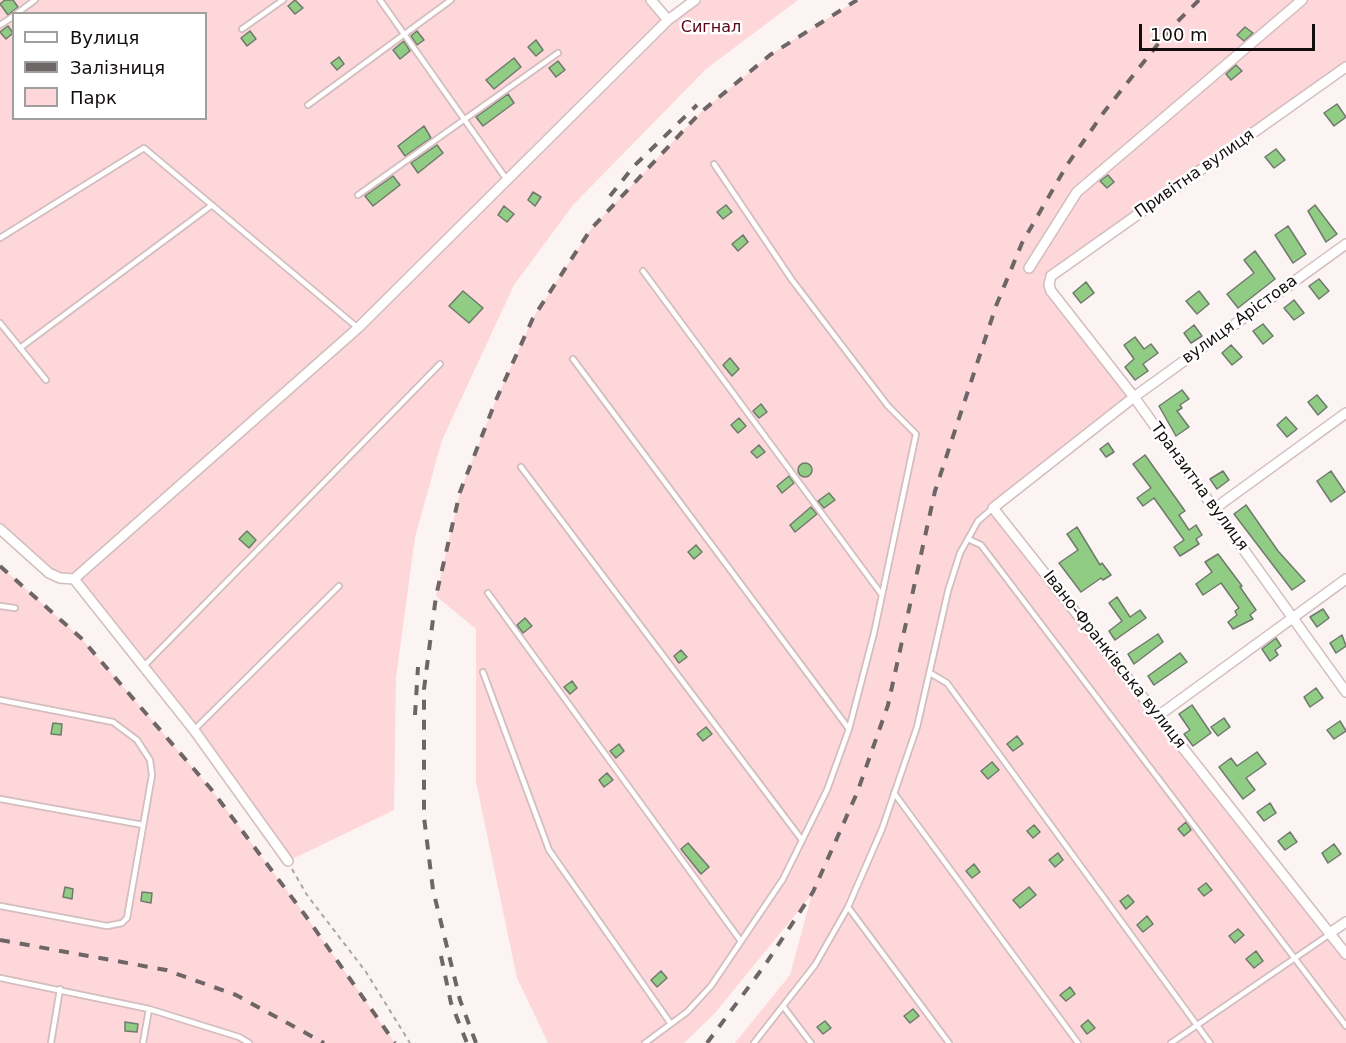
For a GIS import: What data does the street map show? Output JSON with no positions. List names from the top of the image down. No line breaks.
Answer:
{"streets":{"street":["Привітна вулиця","вулиця Арістова","Транзитна вулиця","Івано-Франківська вулиця"]},"crossings":[["Привітна вулиця","Транзитна вулиця"],["вулиця Арістова","Транзитна вулиця"]],"parks":["Сигнал"],"legend":["Вулиця","Залізниця","Парк"],"scale_bar":"100 m"}
